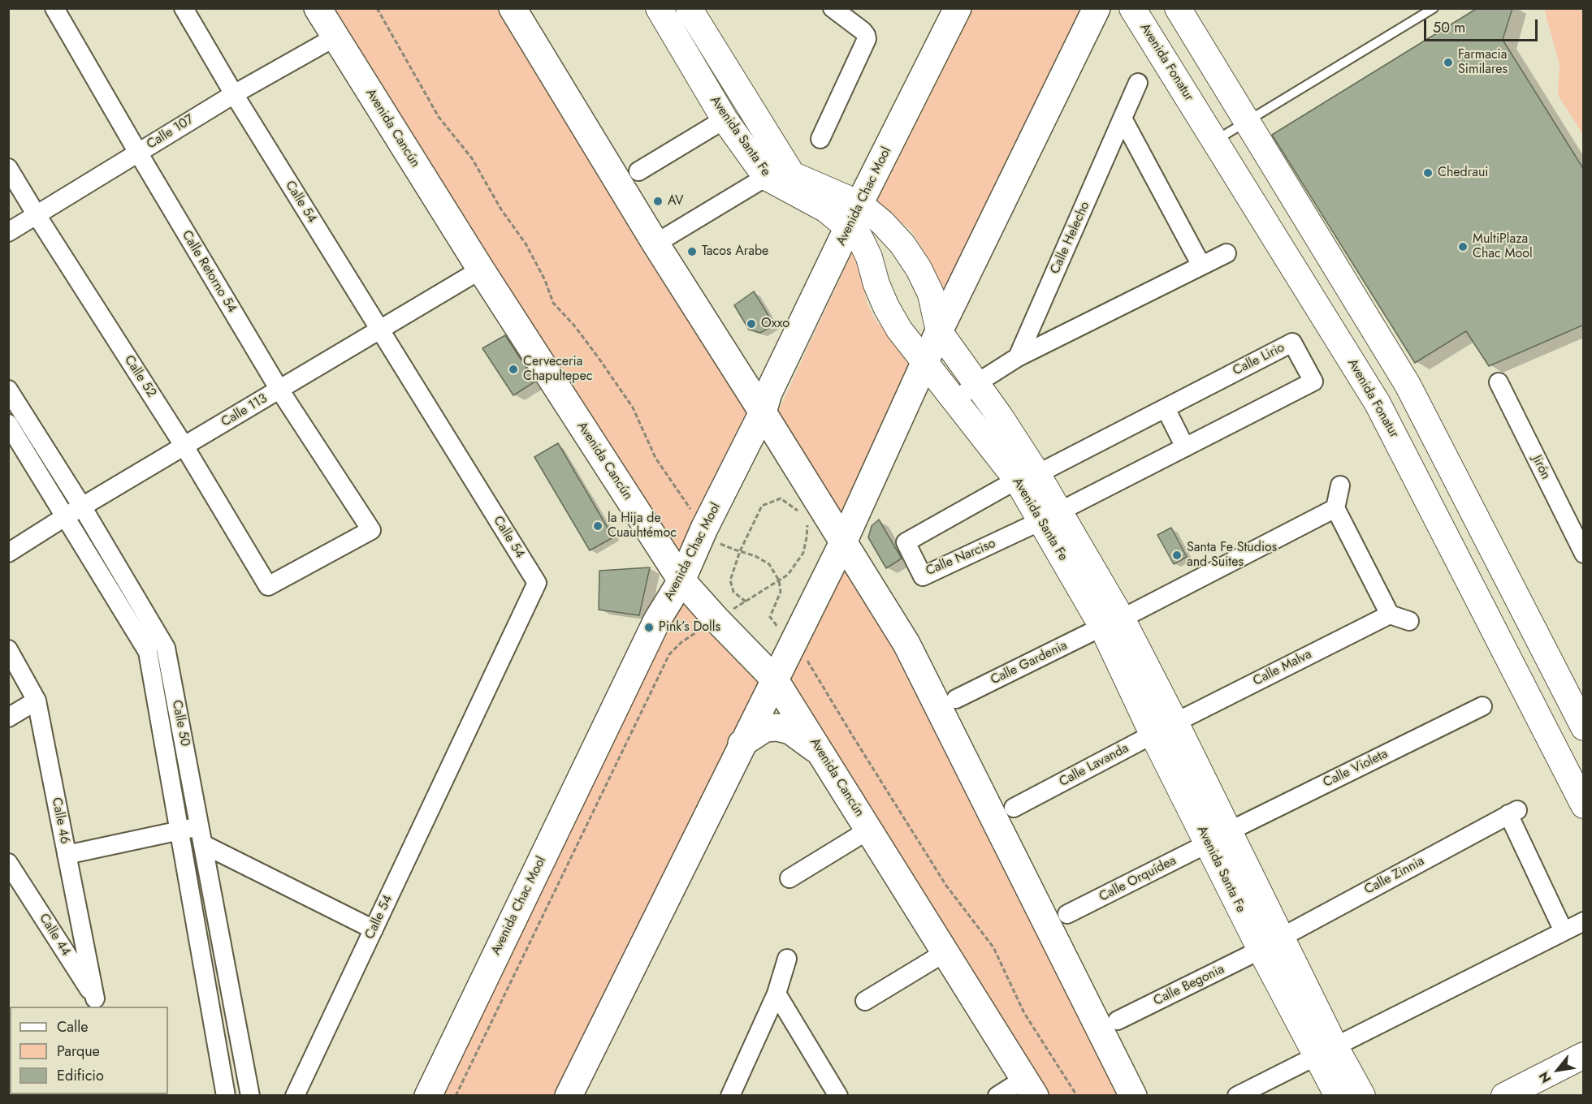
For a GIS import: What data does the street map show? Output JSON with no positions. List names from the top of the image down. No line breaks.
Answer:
{"streets":{"main road":["Avenida Cancún","Avenida Chac Mool"],"street":["Avenida Fonatur","Calle 107","Avenida Santa Fe","Calle 54","Calle Helecho","Calle Retorno 54","Calle Lirio","Calle 52","Calle 113","Jirón","Calle Narciso","Calle Gardenia","Calle Malva","Calle 50","Calle Lavanda","Calle Violeta","Calle 46","Calle Zinnia","Calle Orquídea","Calle 44","Calle Begonia"]},"crossings":[["Avenida Cancún","Calle 107"],["Avenida Cancún","Avenida Chac Mool"],["Avenida Cancún","Calle 113"],["Calle 107","Calle 54"],["Calle 107","Calle Retorno 54"],["Calle 107","Calle 52"],["Avenida Santa Fe","Avenida Chac Mool"],["Avenida Santa Fe","Calle Lirio"],["Avenida Santa Fe","Calle Narciso"],["Avenida Santa Fe","Calle Gardenia"],["Avenida Santa Fe","Calle Malva"],["Avenida Santa Fe","Calle Lavanda"],["Avenida Santa Fe","Calle Violeta"],["Avenida Santa Fe","Calle Zinnia"],["Avenida Santa Fe","Calle Orquídea"],["Avenida Santa Fe","Calle Begonia"],["Calle 54","Calle 113"],["Calle Retorno 54","Calle 52"],["Calle Retorno 54","Calle 113"],["Calle Lirio","Calle Narciso"],["Calle 52","Calle 113"],["Calle 113","Calle 50"],["Calle Malva","Calle Lavanda"],["Calle Violeta","Calle Orquídea"],["Calle 46","Calle 44"],["Calle Zinnia","Calle Begonia"]],"places":["Farmacia Similares","Chedraui","AV","MultiPlaza Chac Mool","Tacos Arabe","Oxxo","Cerveceria Chapultepec","la Hija de Cuauhtémoc","Santa Fe Studios and Suites","Pink’s Dolls"],"legend":["Calle","Parque","Edificio"],"scale_bar":"50 m","north":"bottom left"}
